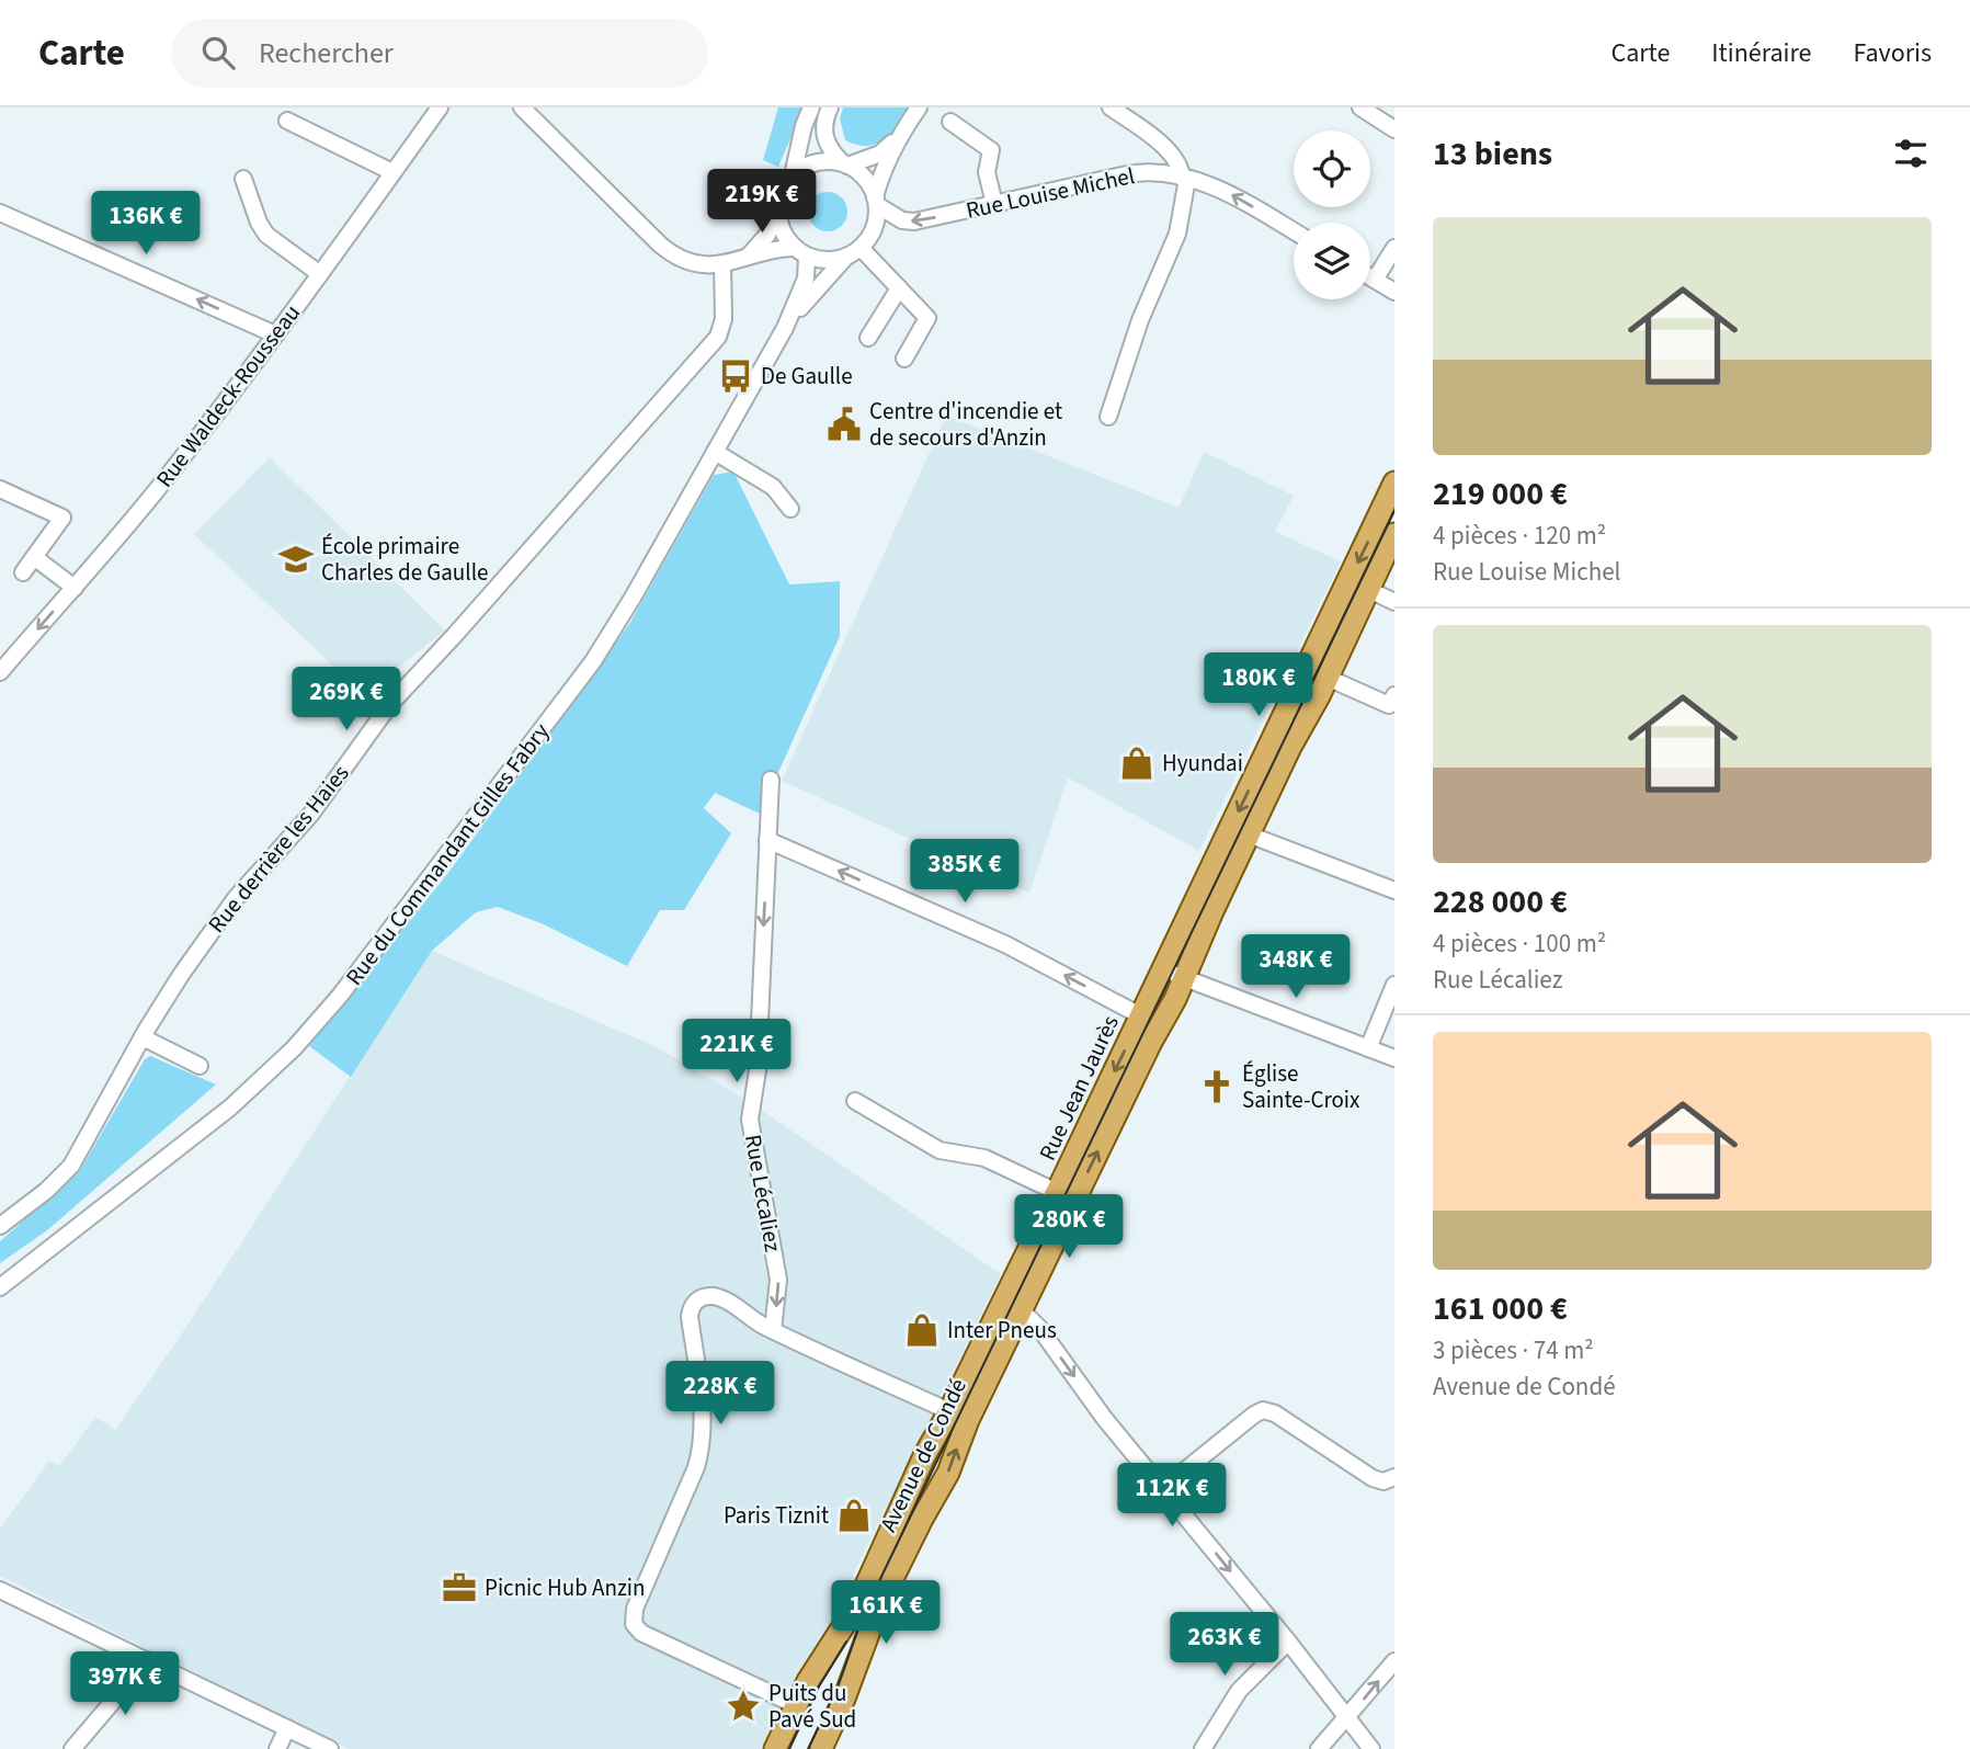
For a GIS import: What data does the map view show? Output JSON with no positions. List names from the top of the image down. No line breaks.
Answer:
{"streets":{"main road":["Rue Jean Jaurès","Avenue de Condé"],"street":["Rue Louise Michel","Rue Waldeck-Rousseau","Rue derrière les Haies","Rue du Commandant Gilles Fabry","Rue Lécaliez"]},"crossings":[["Rue Louise Michel","Rue du Commandant Gilles Fabry"],["Rue Jean Jaurès","Avenue de Condé"]],"one_way":["Rue Louise Michel","Rue Lécaliez","Avenue de Condé"],"places":{"bus stop":["De Gaulle"],"public building":["Centre d'incendie et de secours d'Anzin"],"school or university":["École primaire Charles de Gaulle"],"shop":["Hyundai","Inter Pneus","Paris Tiznit"],"church":["Église Sainte-Croix"],"office":["Picnic Hub Anzin"],"place":["Puits du Pavé Sud"]},"page":{"header":"Carte","search":"Rechercher","nav":["Carte","Itinéraire","Favoris"],"heading":"13 biens","price":["219K €","136K €","180K €","269K €","385K €","348K €","221K €","280K €","228K €","112K €","161K €","263K €","397K €"],"list":[{"name":"219 000 €","note":"4 pièces · 120 m² · Rue Louise Michel"},{"name":"228 000 €","note":"4 pièces · 100 m² · Rue Lécaliez"},{"name":"161 000 €","note":"3 pièces · 74 m² · Avenue de Condé"}]}}
